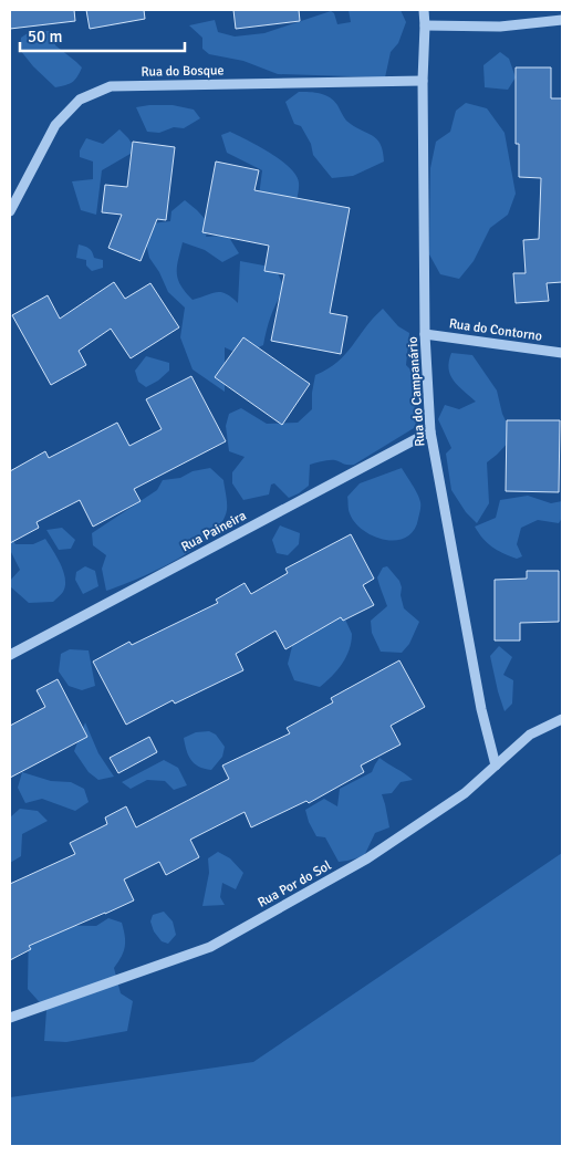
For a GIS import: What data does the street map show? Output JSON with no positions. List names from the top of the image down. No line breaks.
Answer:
{"streets":{"street":["Rua do Bosque","Rua do Contorno","Rua do Campanário","Rua Paineira","Rua Por do Sol"]},"crossings":[["Rua do Bosque","Rua do Campanário"],["Rua do Contorno","Rua do Campanário"],["Rua do Campanário","Rua Paineira"],["Rua do Campanário","Rua Por do Sol"]],"scale_bar":"50 m"}
